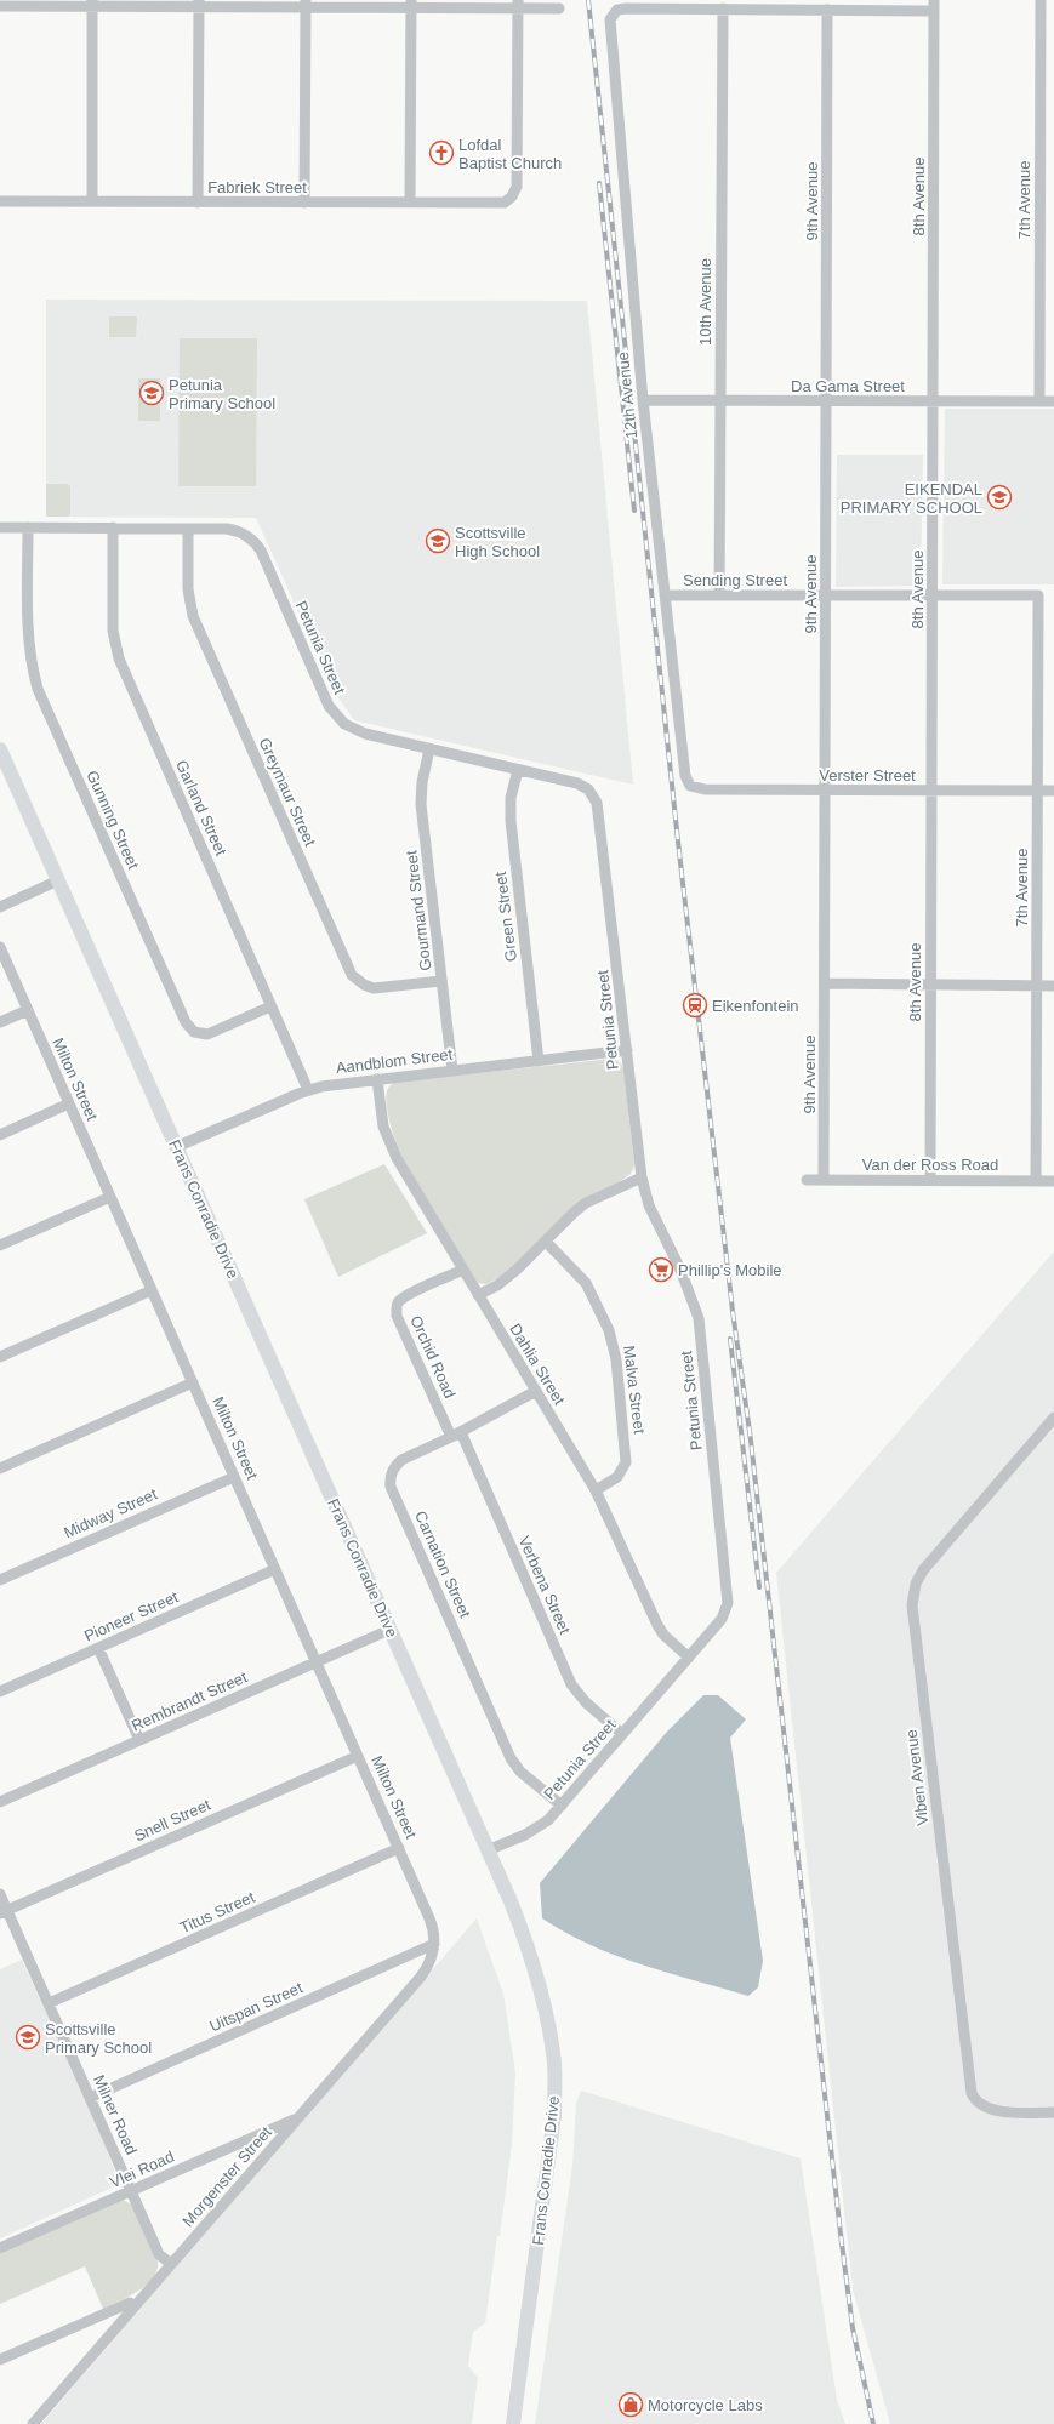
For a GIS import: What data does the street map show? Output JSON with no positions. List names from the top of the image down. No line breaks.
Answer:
{"streets":{"street":["Fabriek Street","8th Avenue","7th Avenue","9th Avenue","10th Avenue","Da Gama Street","12th Avenue","Sending Street","Petunia Street","Verster Street","Greymaur Street","Garland Street","Gunning Street","Gourmand Street","Green Street","Aandblom Street","Milton Street","Van der Ross Road","Frans Conradie Drive","Orchid Road","Dahlia Street","Malva Street","Midway Street","Carnation Street","Verbena Street","Pioneer Street","Rembrandt Street","Viben Avenue","Snell Street","Titus Street","Uitspan Street","Milner Road","Vlei Road","Morgenster Street"]},"crossings":[["8th Avenue","Da Gama Street"],["8th Avenue","Sending Street"],["8th Avenue","Verster Street"],["8th Avenue","Van der Ross Road"],["7th Avenue","Da Gama Street"],["7th Avenue","Sending Street"],["7th Avenue","Verster Street"],["7th Avenue","Van der Ross Road"],["9th Avenue","Da Gama Street"],["9th Avenue","Sending Street"],["9th Avenue","Verster Street"],["9th Avenue","Van der Ross Road"],["10th Avenue","Da Gama Street"],["10th Avenue","12th Avenue"],["10th Avenue","Sending Street"],["Da Gama Street","12th Avenue"],["12th Avenue","Sending Street"],["12th Avenue","Verster Street"],["Petunia Street","Greymaur Street"],["Petunia Street","Garland Street"],["Petunia Street","Gunning Street"],["Petunia Street","Gourmand Street"],["Petunia Street","Green Street"],["Petunia Street","Aandblom Street"],["Petunia Street","Frans Conradie Drive"],["Petunia Street","Dahlia Street"],["Petunia Street","Carnation Street"],["Petunia Street","Verbena Street"],["Greymaur Street","Gourmand Street"],["Garland Street","Gunning Street"],["Garland Street","Aandblom Street"],["Gourmand Street","Aandblom Street"],["Green Street","Aandblom Street"],["Aandblom Street","Frans Conradie Drive"],["Aandblom Street","Dahlia Street"],["Milton Street","Midway Street"],["Milton Street","Pioneer Street"],["Milton Street","Rembrandt Street"],["Milton Street","Snell Street"],["Milton Street","Titus Street"],["Milton Street","Uitspan Street"],["Milton Street","Morgenster Street"],["Frans Conradie Drive","Rembrandt Street"],["Orchid Road","Dahlia Street"],["Orchid Road","Carnation Street"],["Orchid Road","Verbena Street"],["Dahlia Street","Malva Street"],["Dahlia Street","Carnation Street"],["Carnation Street","Verbena Street"],["Snell Street","Milner Road"],["Titus Street","Milner Road"],["Uitspan Street","Milner Road"],["Uitspan Street","Morgenster Street"],["Milner Road","Vlei Road"],["Milner Road","Morgenster Street"],["Vlei Road","Morgenster Street"]],"places":{"church":["Lofdal Baptist Church"],"school or university":["Petunia Primary School","EIKENDAL PRIMARY SCHOOL","Scottsville High School","Scottsville Primary School"],"station":["Eikenfontein"],"supermarket":["Phillip's Mobile"],"shop":["Motorcycle Labs"]}}
